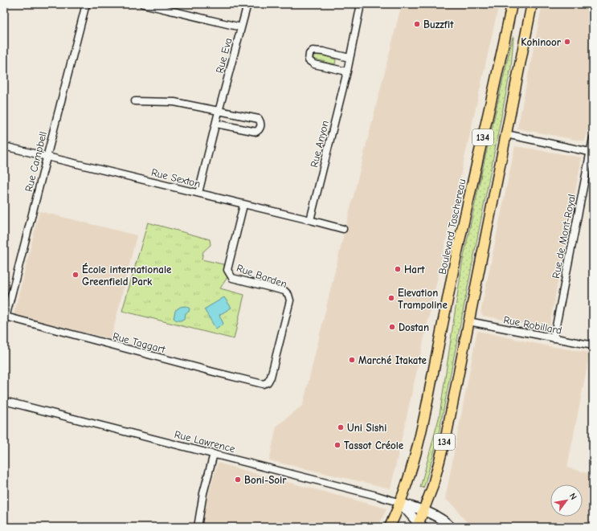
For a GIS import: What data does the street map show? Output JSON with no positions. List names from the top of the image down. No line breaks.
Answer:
{"streets":{"main road":["134","Boulevard Taschereau"],"street":["Rue Eva","Rue Anyon","Rue Campbell","Rue Sexton","Rue de Mont-Royal","Rue Barden","Rue Robillard","Rue Taggart","Rue Lawrence"]},"crossings":[["Rue Eva","Rue Sexton"],["134","Rue Robillard"],["Rue Anyon","Rue Sexton"],["Rue Campbell","Rue Sexton"],["Rue Campbell","Rue Taggart"],["Rue Sexton","Rue Barden"],["Boulevard Taschereau","Rue Lawrence"],["Rue de Mont-Royal","Rue Robillard"],["Rue Barden","Rue Taggart"]],"places":["Buzzfit","Kohinoor","Hart","École internationale Greenfield Park","Elevation Trampoline","Dostan","Marché Itakate","Uni Sishi","Tassot Créole","Boni-Soir"],"north":"top right"}
